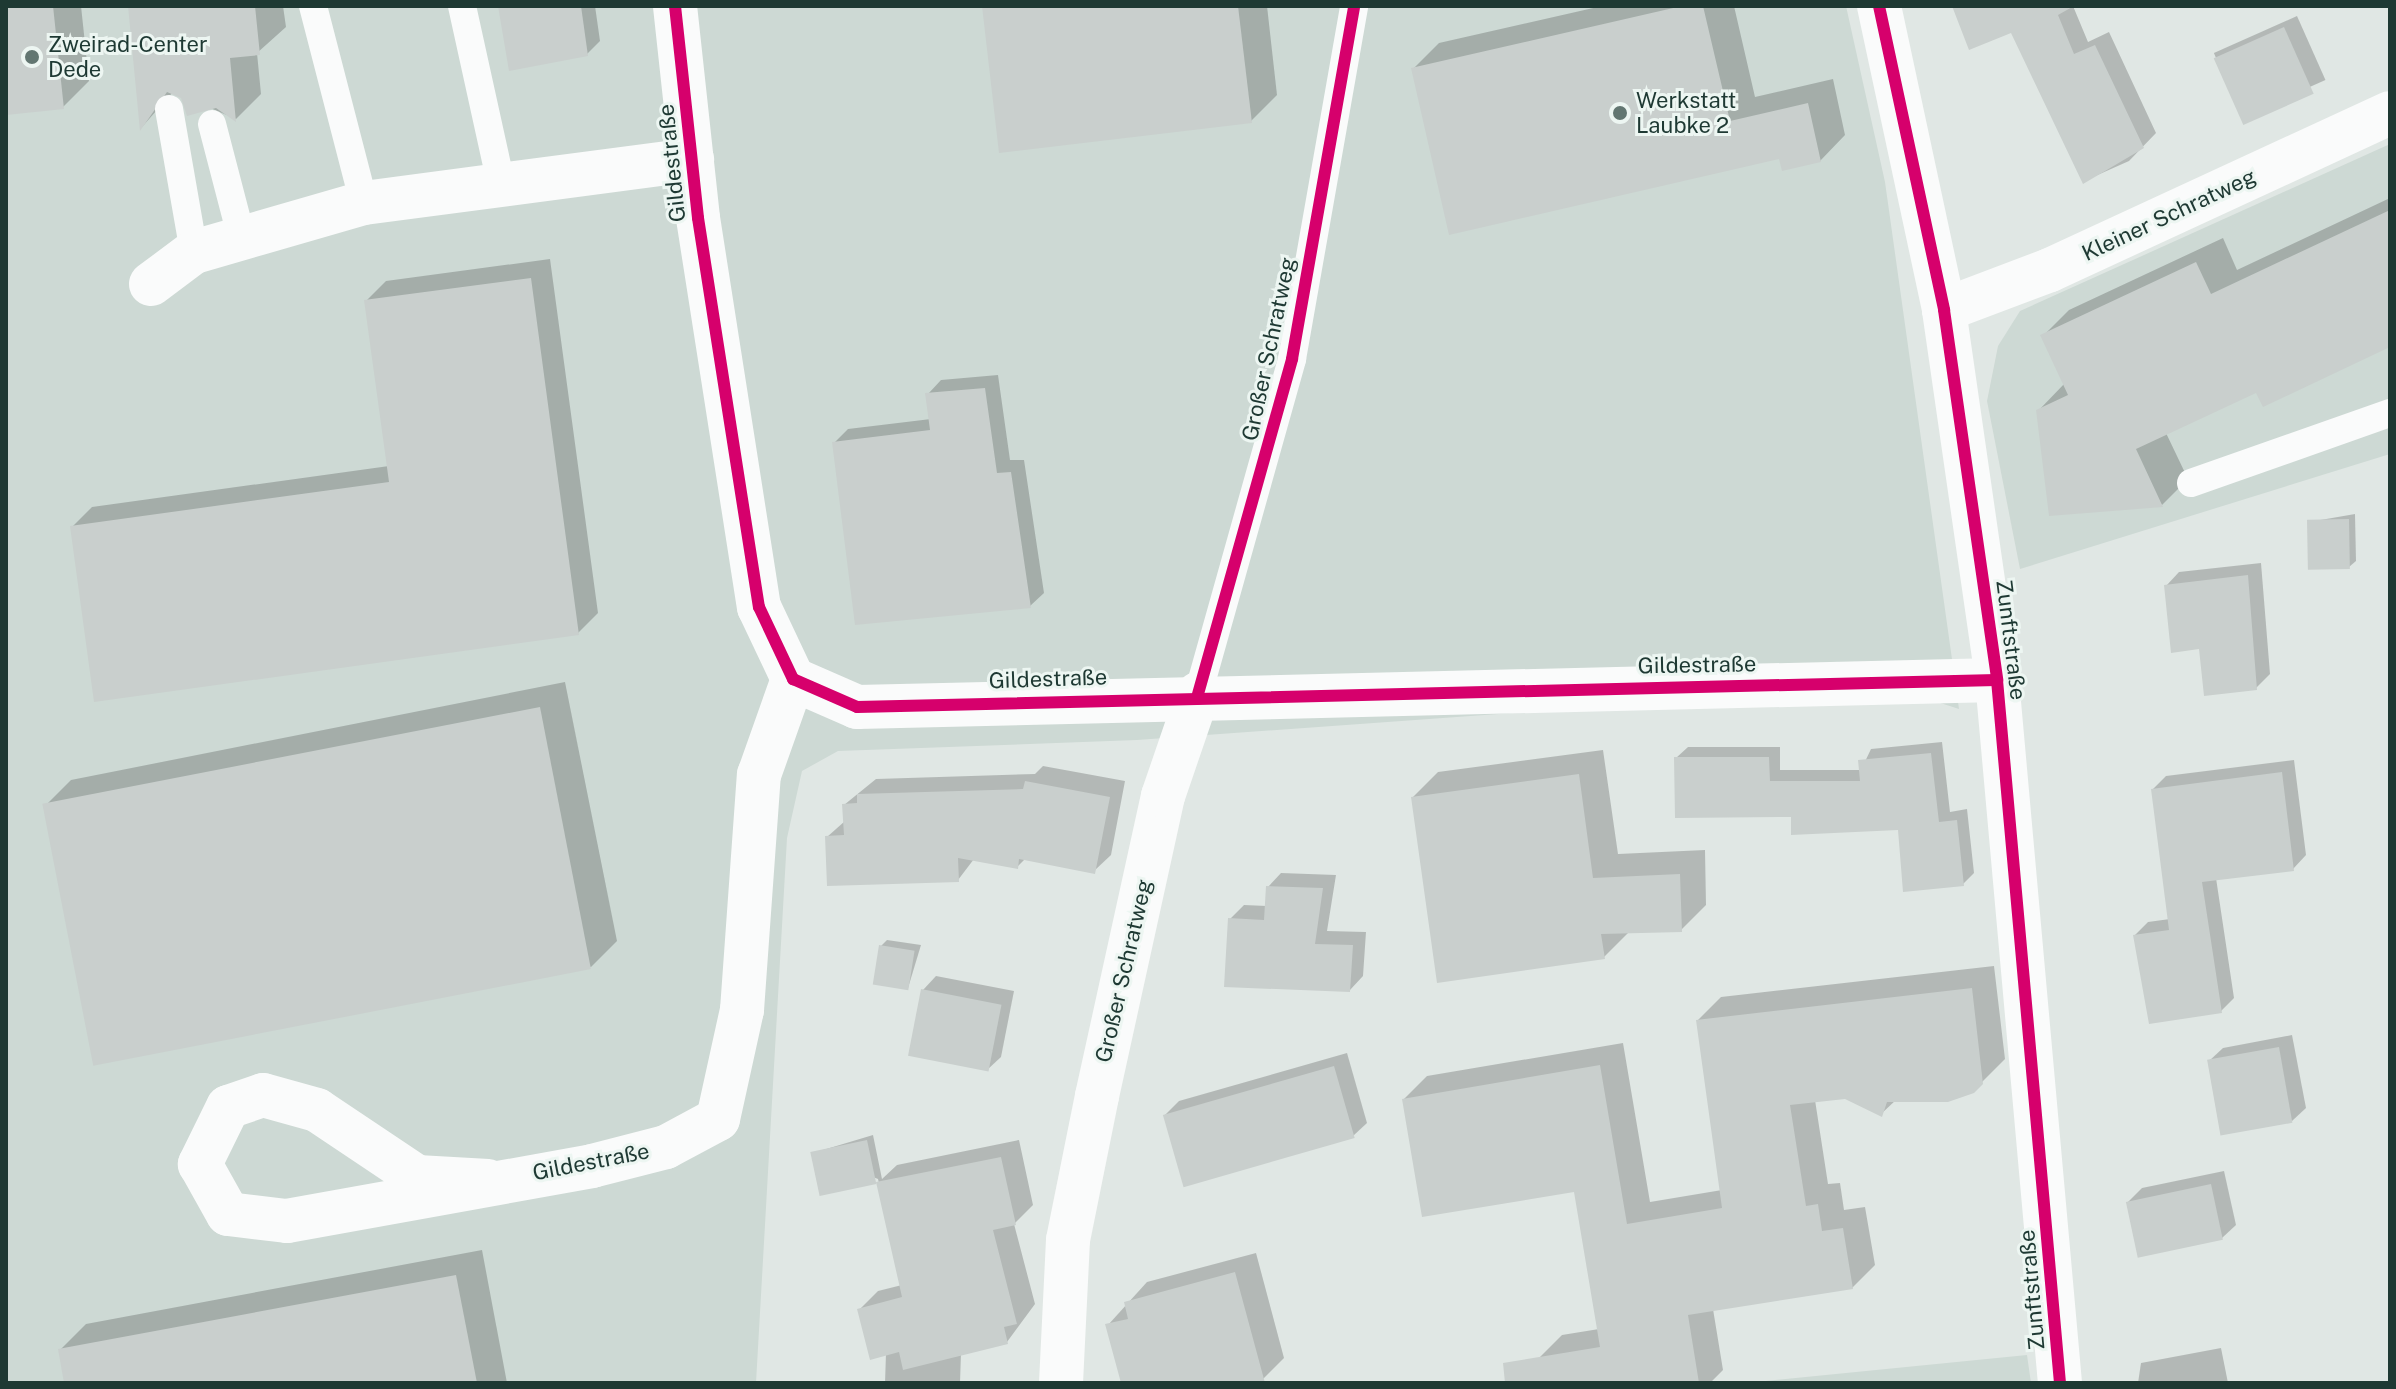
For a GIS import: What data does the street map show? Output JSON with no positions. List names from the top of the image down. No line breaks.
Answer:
{"streets":{"street":["Gildestraße","Kleiner Schratweg","Großer Schratweg","Zunftstraße"]},"crossings":[["Gildestraße","Großer Schratweg"],["Gildestraße","Zunftstraße"],["Kleiner Schratweg","Zunftstraße"]],"places":["Zweirad-Center Dede","Werkstatt Laubke 2"]}
